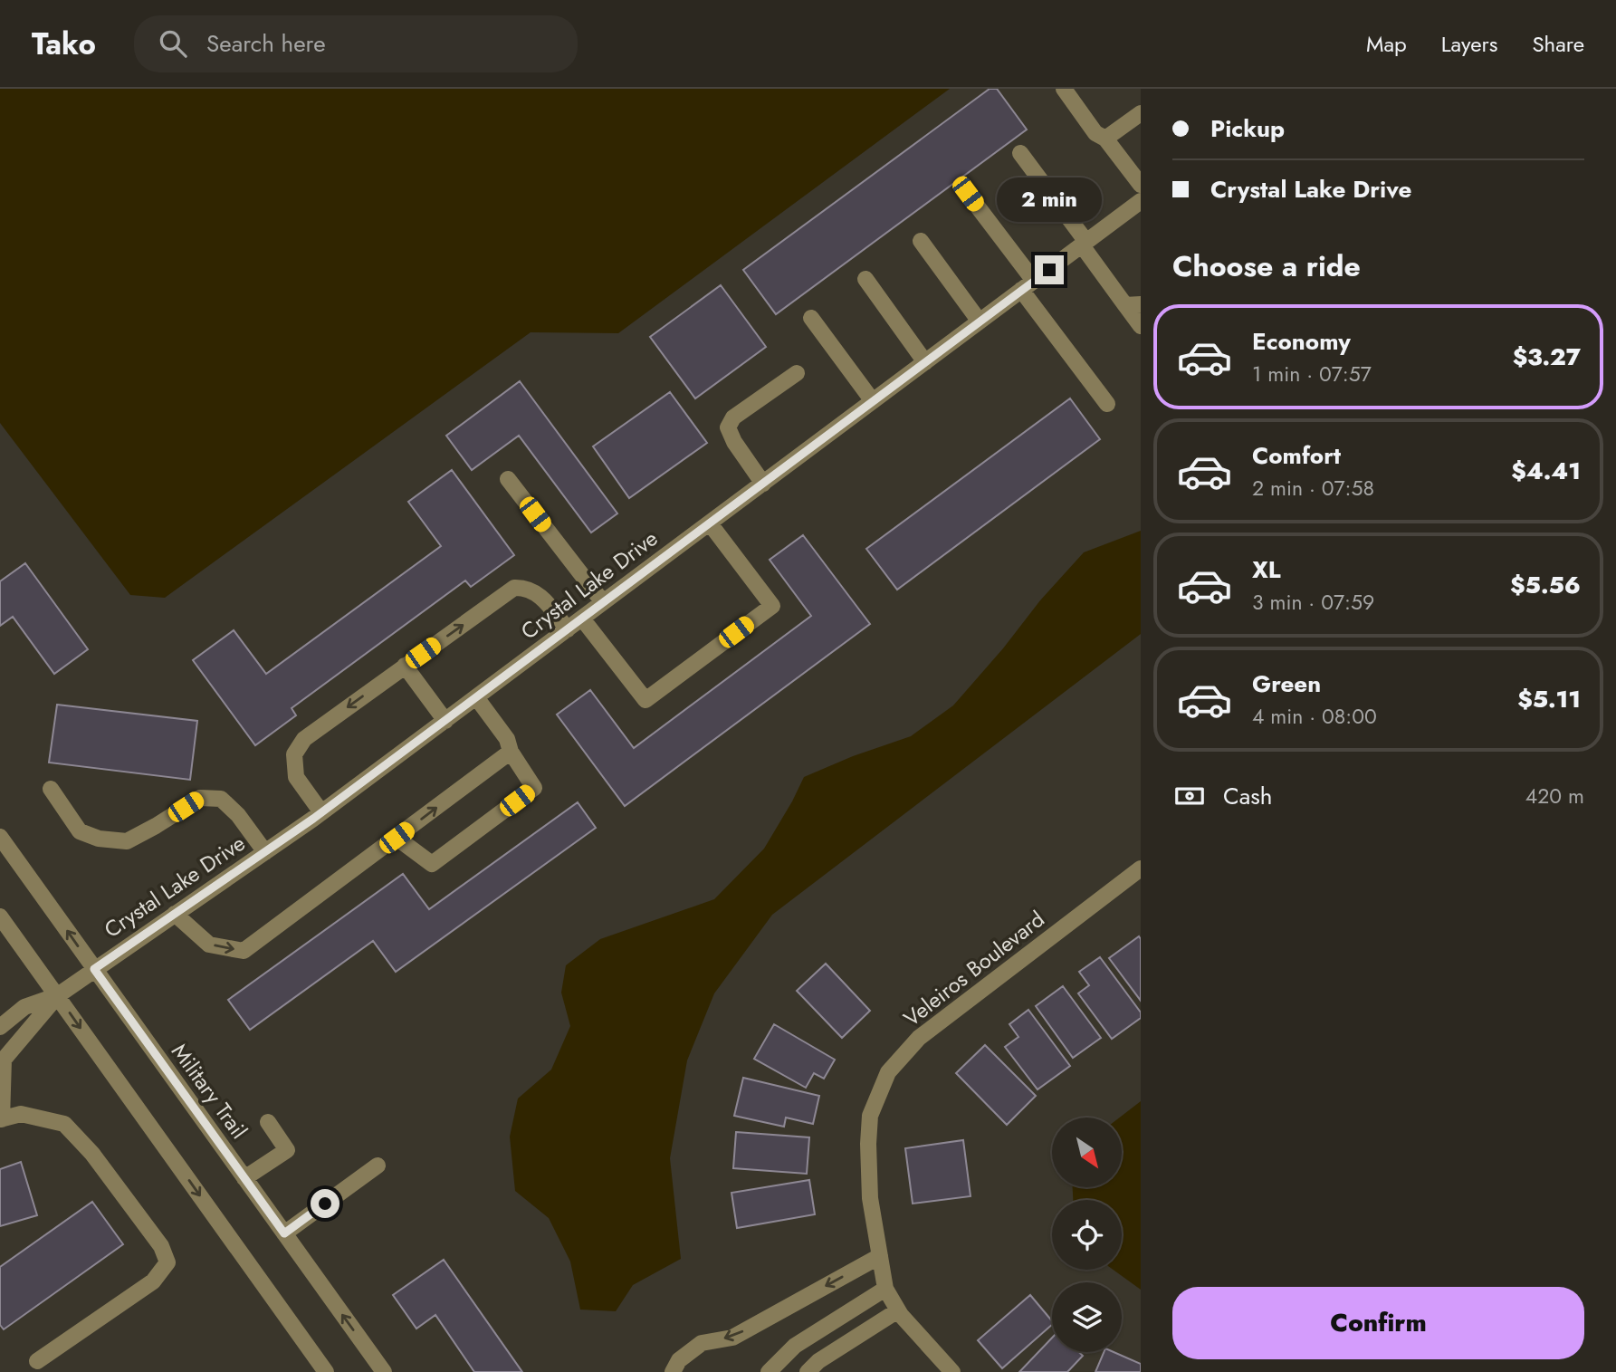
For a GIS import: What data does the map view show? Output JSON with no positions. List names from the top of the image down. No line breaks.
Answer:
{"streets":{"street":["Crystal Lake Drive","Veleiros Boulevard","Military Trail"]},"crossings":[["Crystal Lake Drive","Military Trail"]],"north":"bottom right","page":{"header":"Tako","search":"Search here","nav":["Map","Layers","Share"],"banner":["Pickup","Crystal Lake Drive"],"bubble":"2 min","heading":"Choose a ride","list":[{"name":"Economy","note":"1 min · 07:57","value":"$3.27"},{"name":"Comfort","note":"2 min · 07:58","value":"$4.41"},{"name":"XL","note":"3 min · 07:59","value":"$5.56"},{"name":"Green","note":"4 min · 08:00","value":"$5.11"}],"pay":["Cash","420 m"],"buttons":"Confirm"}}
